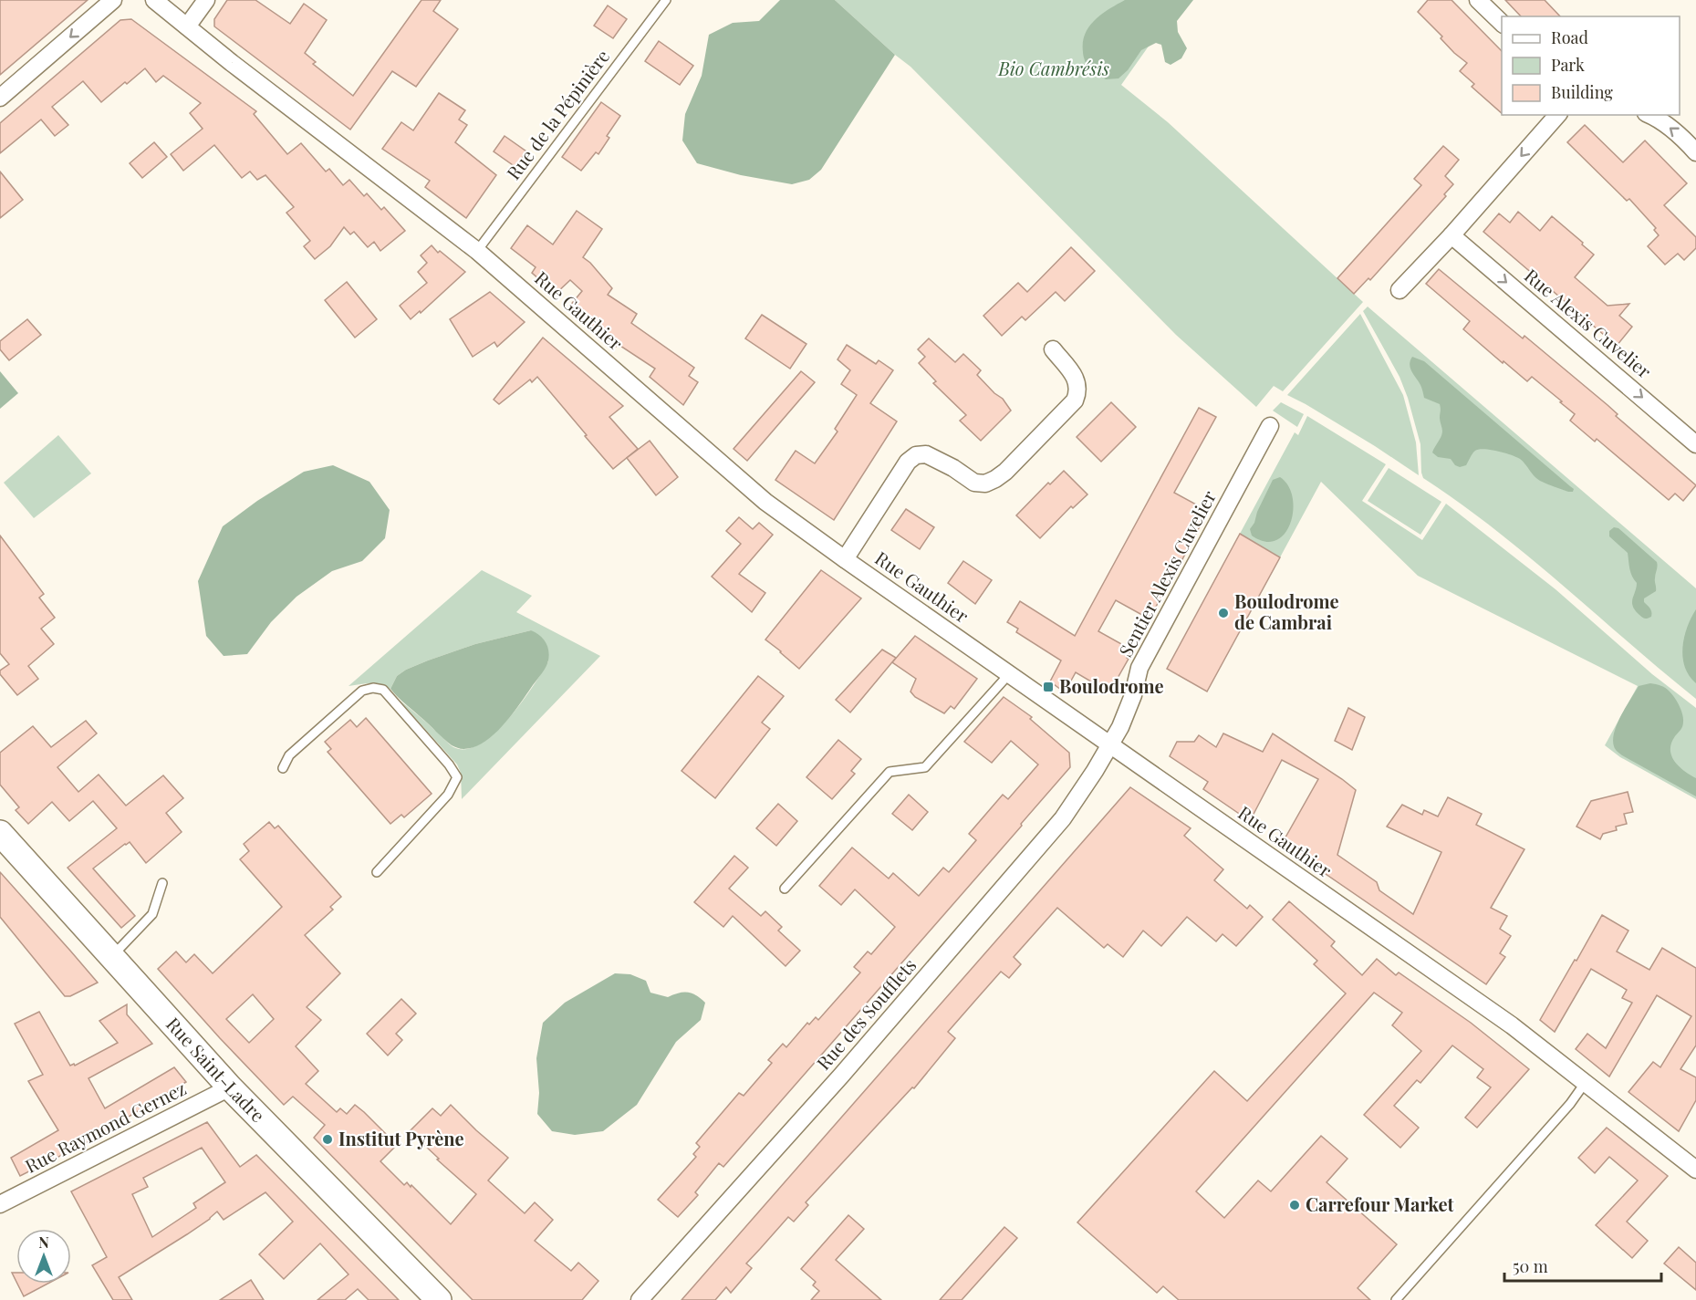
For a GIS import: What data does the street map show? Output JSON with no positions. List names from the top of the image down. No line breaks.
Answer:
{"streets":{"street":["Rue Gauthier","Rue Alexis Cuvelier","Sentier Alexis Cuvelier","Rue des Soufflets","Rue Saint-Ladre","Rue Raymond Gernez"],"lane":["Rue de la Pépinière"]},"crossings":[["Rue de la Pépinière","Rue Gauthier"],["Rue Gauthier","Sentier Alexis Cuvelier"],["Rue Gauthier","Rue des Soufflets"],["Sentier Alexis Cuvelier","Rue des Soufflets"],["Rue Saint-Ladre","Rue Raymond Gernez"]],"one_way":["Rue Alexis Cuvelier"],"parks":["Bio Cambrésis"],"places":{"other":["Boulodrome de Cambrai","Institut Pyrène","Carrefour Market"],"transit":["Boulodrome"]},"legend":["Road","Park","Building"],"scale_bar":"50 m","north":"top"}
